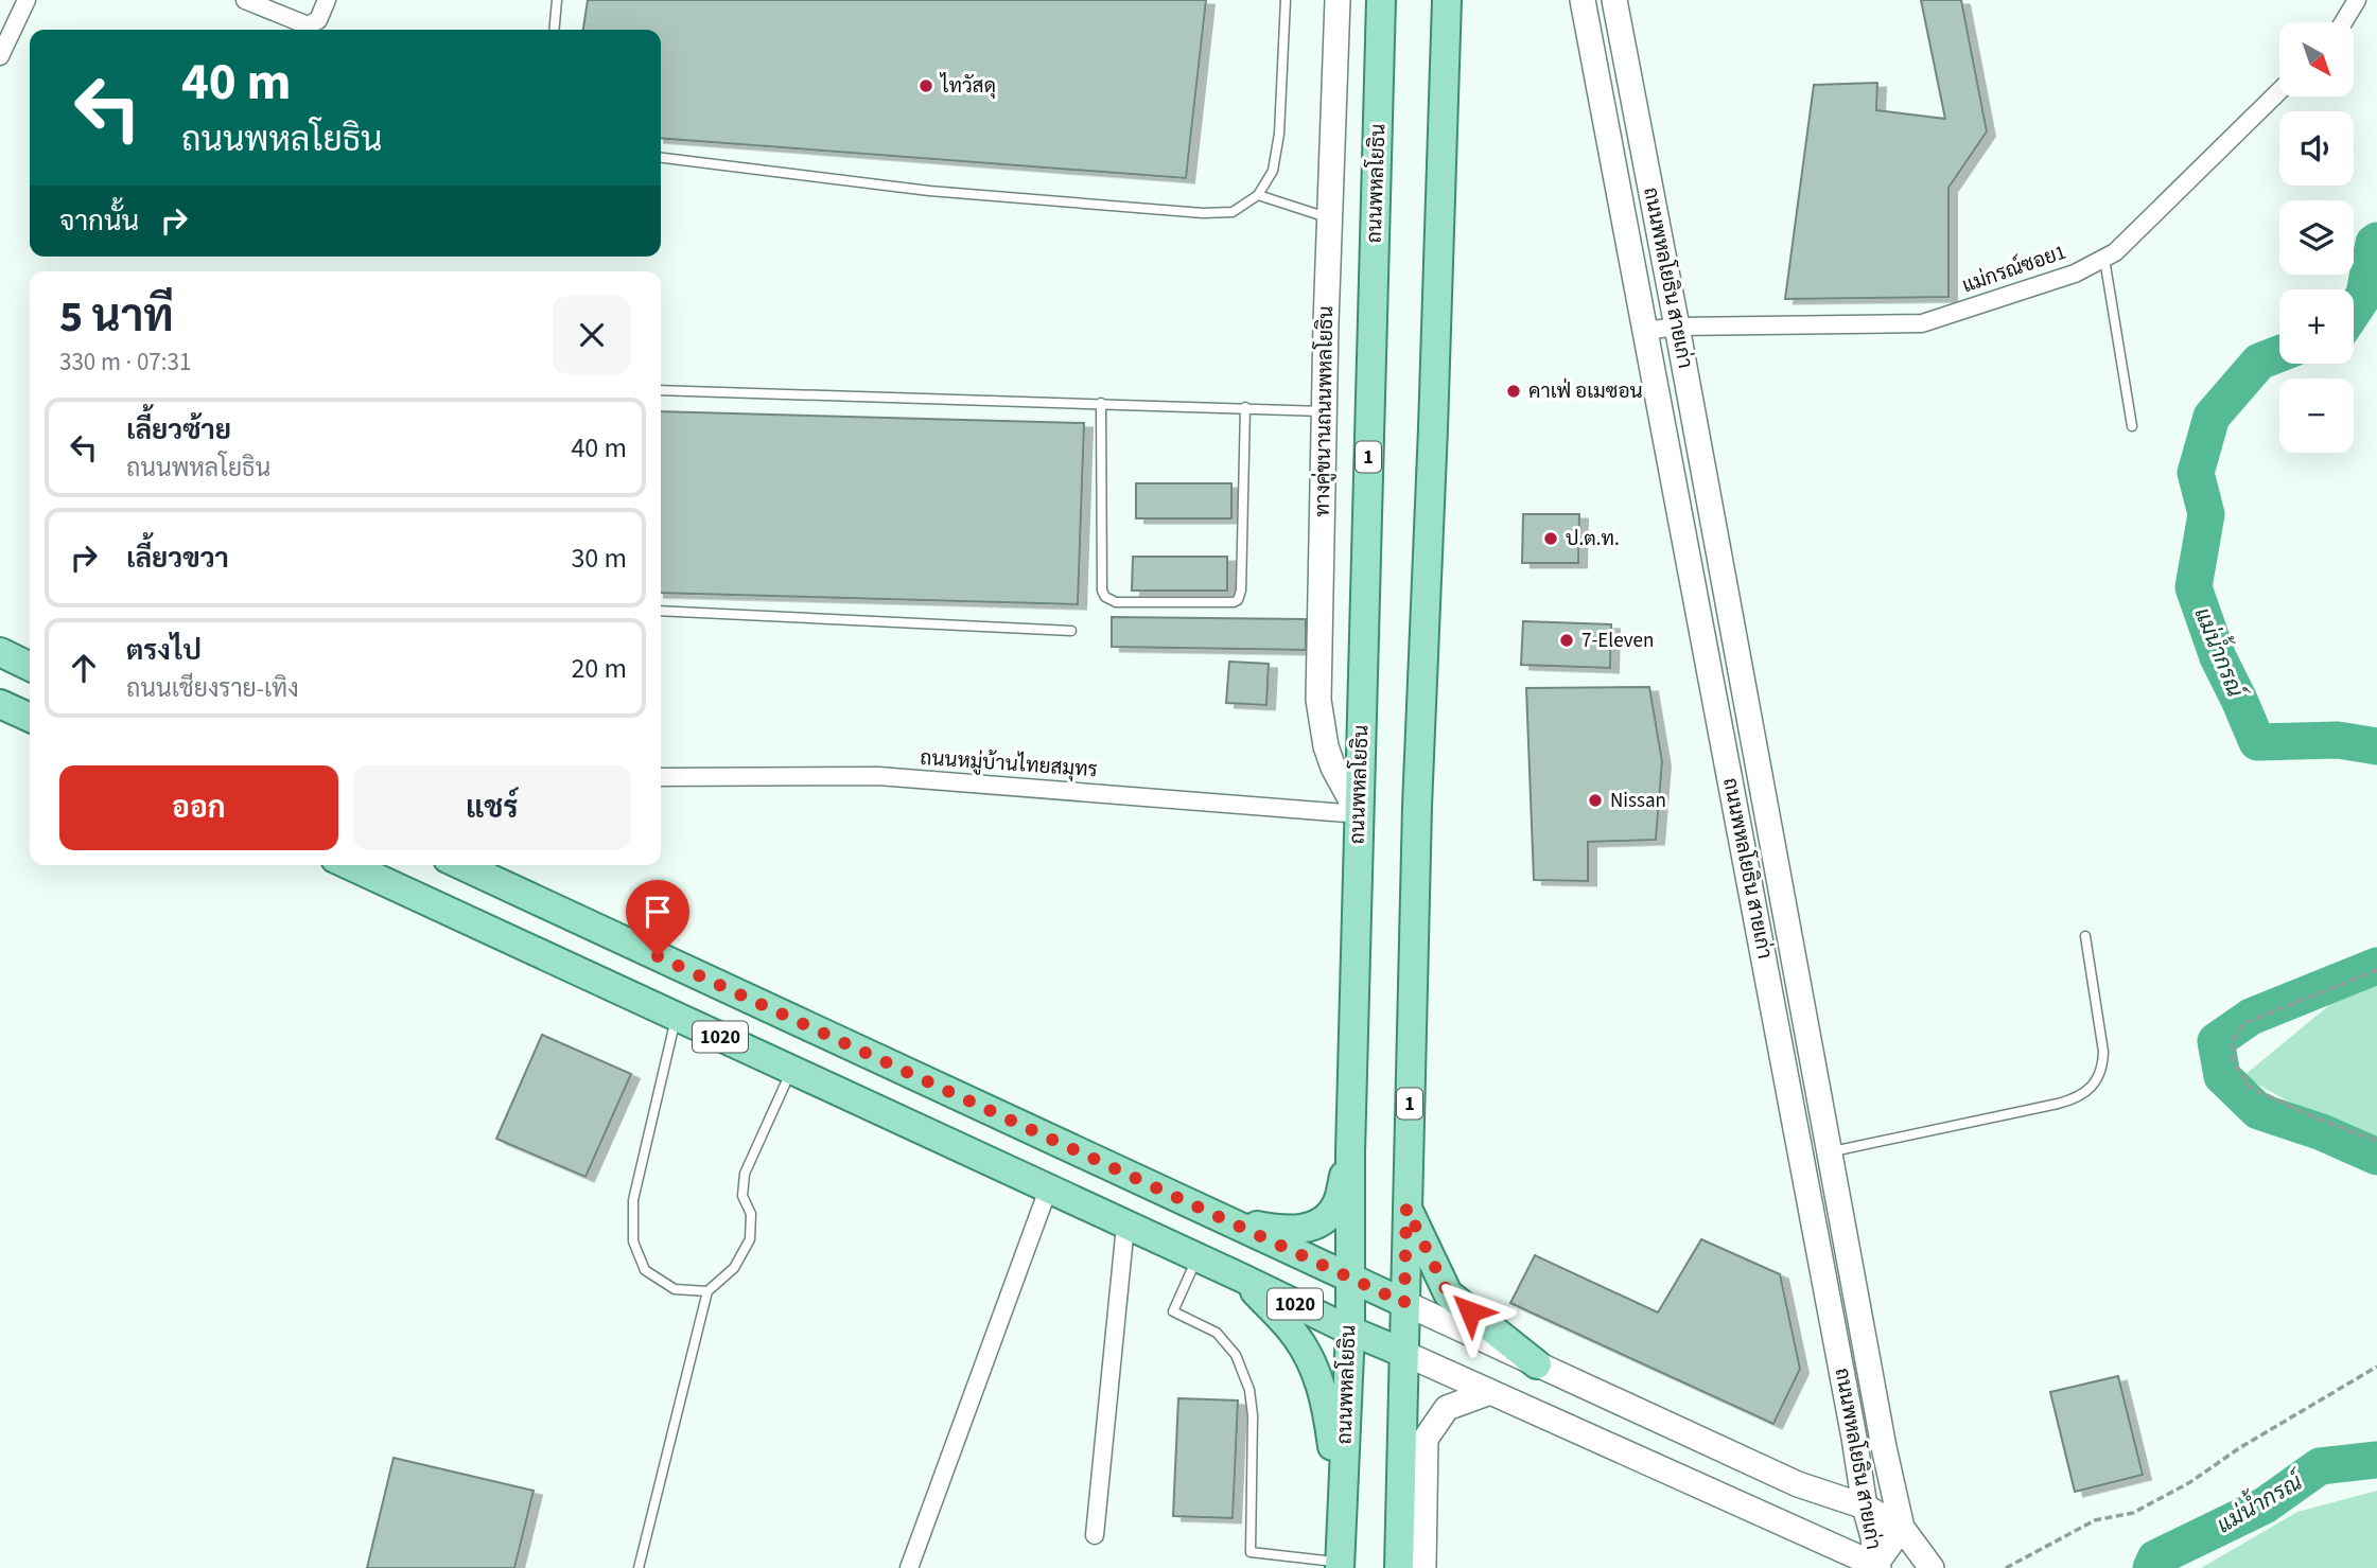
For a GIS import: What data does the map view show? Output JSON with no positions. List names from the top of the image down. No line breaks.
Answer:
{"streets":{"main road":["ถนนพหลโยธิน","ถนนพหลโยธิน สายเก่า","ทางคู่ขนานถนนพหลโยธิน","1","1020"],"street":["แม่กรณ์ซอย1","ถนนหมู่บ้านไทยสมุทร"]},"crossings":[["ถนนพหลโยธิน","ทางคู่ขนานถนนพหลโยธิน"],["ถนนพหลโยธิน","ถนนหมู่บ้านไทยสมุทร"],["ถนนพหลโยธิน","1020"],["แม่กรณ์ซอย1","ถนนพหลโยธิน สายเก่า"],["ทางคู่ขนานถนนพหลโยธิน","ถนนหมู่บ้านไทยสมุทร"],["1","1020"]],"water":["แม่น้ำกรณ์"],"places":["ไทวัสดุ","คาเฟ่ อเมซอน","ป.ต.ท.","7-Eleven","Nissan"],"north":"bottom right","page":{"map_buttons":["+","−"],"turn":["40 m","ถนนพหลโยธิน"],"then":"จากนั้น","heading":["5 นาที","330 m · 07:31"],"list":[{"name":"เลี้ยวซ้าย","note":"ถนนพหลโยธิน","value":"40 m"},{"name":"เลี้ยวขวา","value":"30 m"},{"name":"ตรงไป","note":"ถนนเชียงราย-เทิง","value":"20 m"}],"buttons":["ออก","แชร์"]}}
